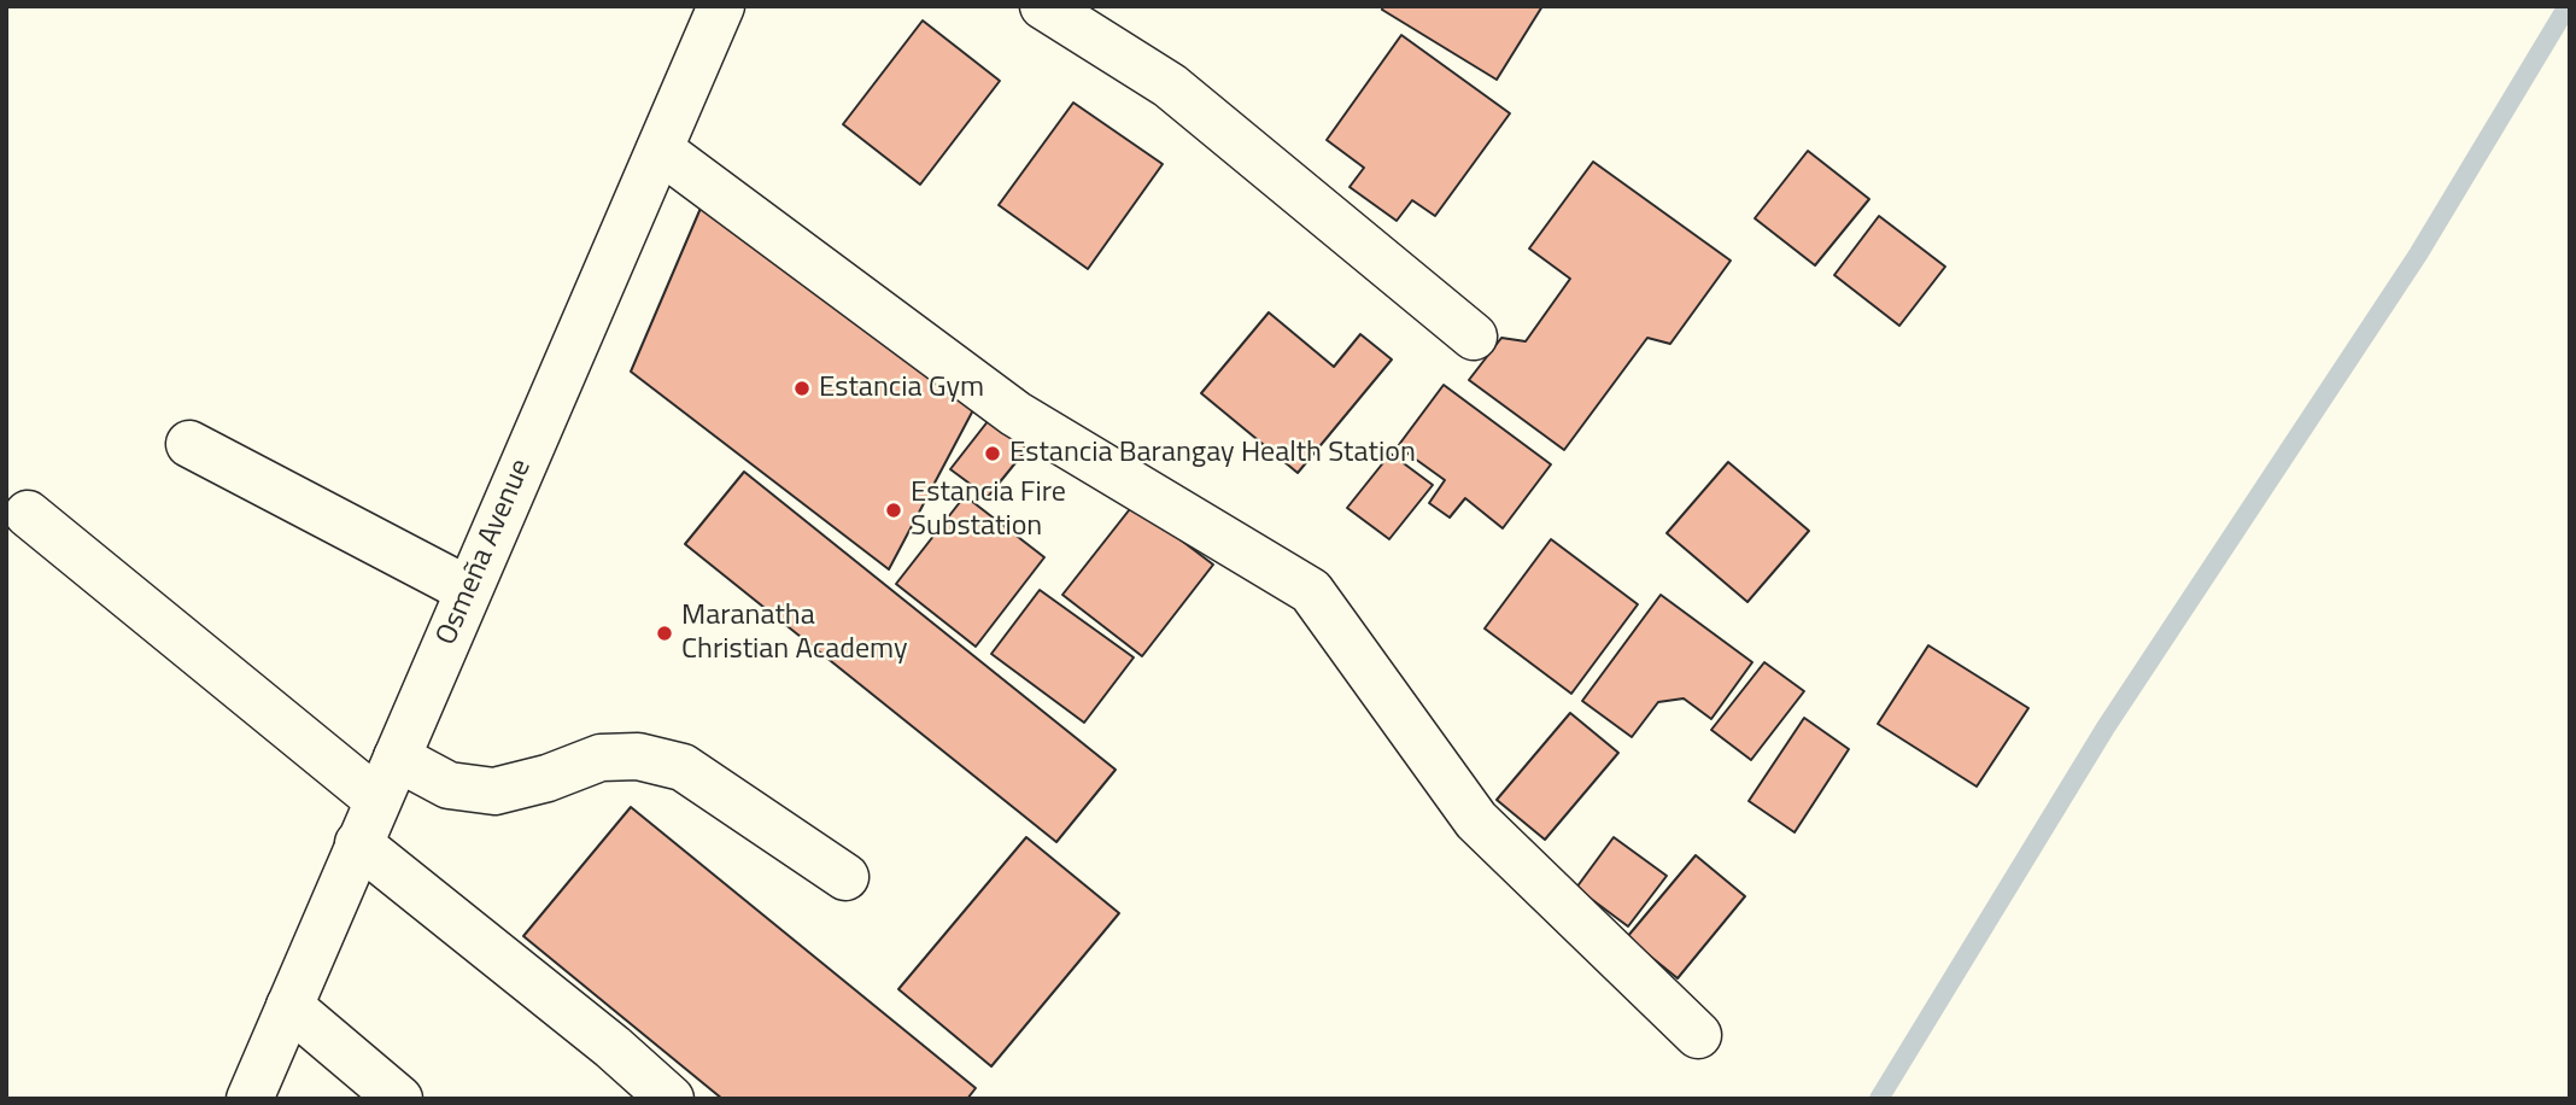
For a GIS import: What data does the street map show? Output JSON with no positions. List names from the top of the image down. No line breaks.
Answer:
{"streets":{"street":["Osmeña Avenue"]},"places":["Estancia Gym","Estancia Barangay Health Station","Estancia Fire Substation","Maranatha Christian Academy"]}
